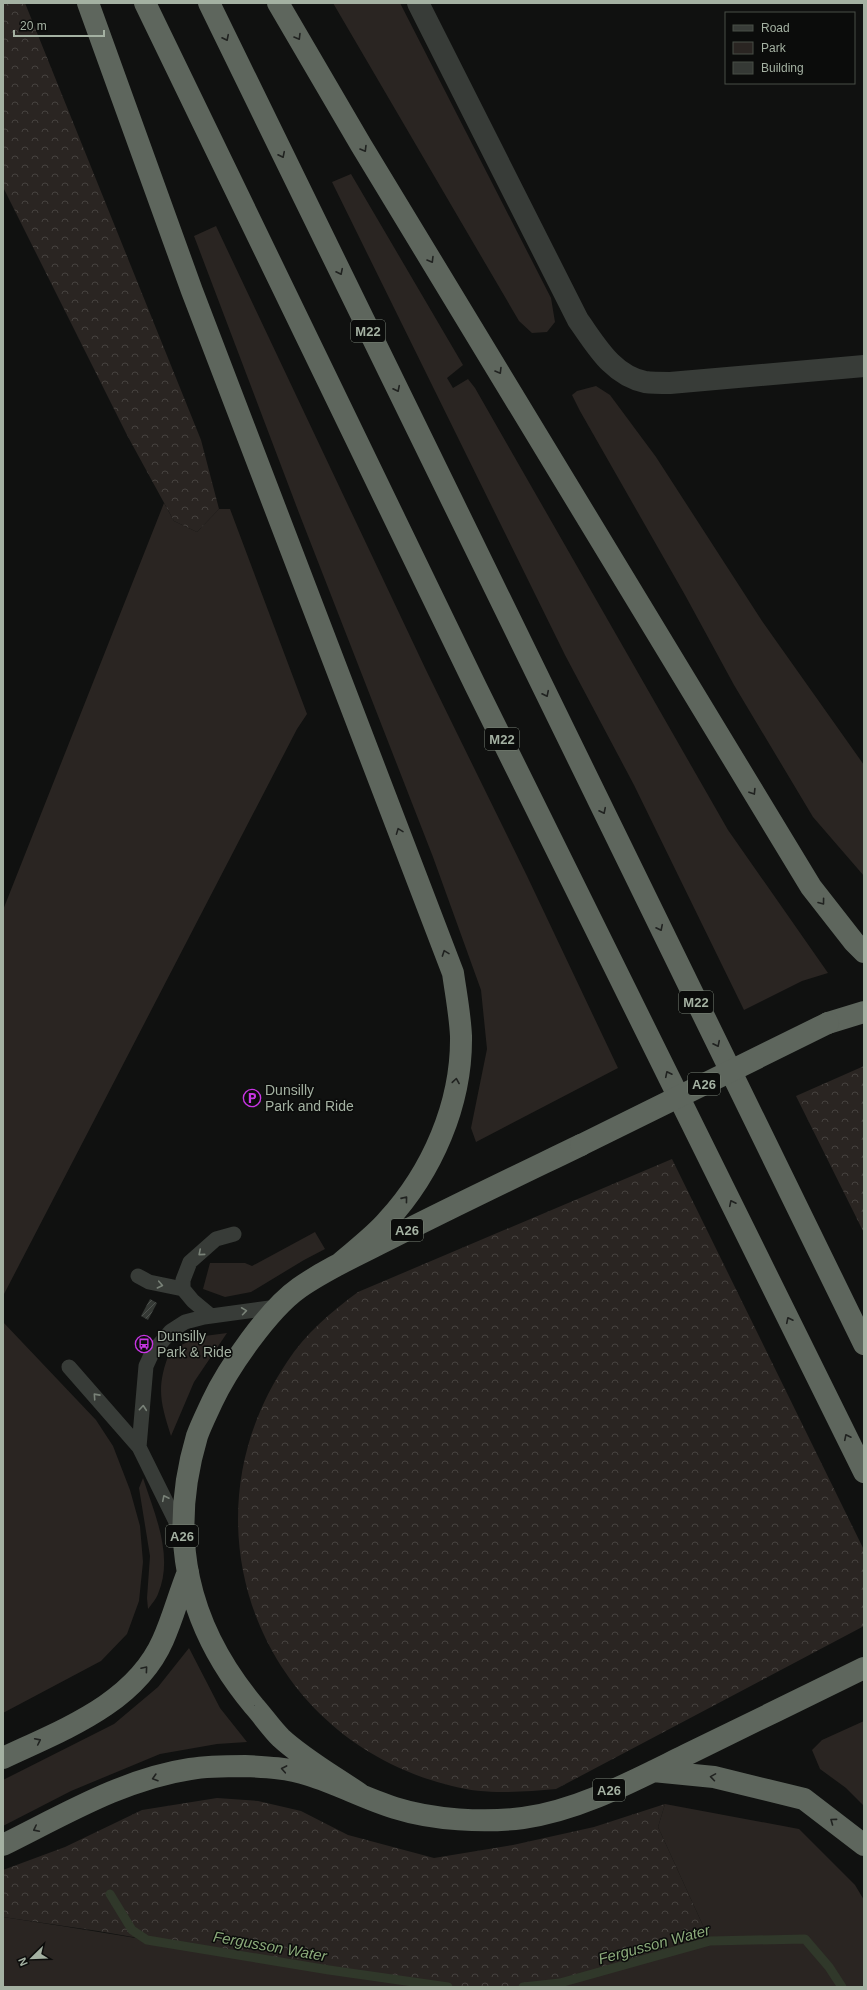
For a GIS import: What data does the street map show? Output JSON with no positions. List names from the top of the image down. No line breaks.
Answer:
{"streets":{"highway":["M22","A26"]},"water":["Fergusson Water"],"places":{"parking":["Dunsilly Park and Ride"],"bus stop":["Dunsilly Park & Ride"]},"legend":["Road","Park","Building"],"scale_bar":"20 m","north":"bottom left"}
